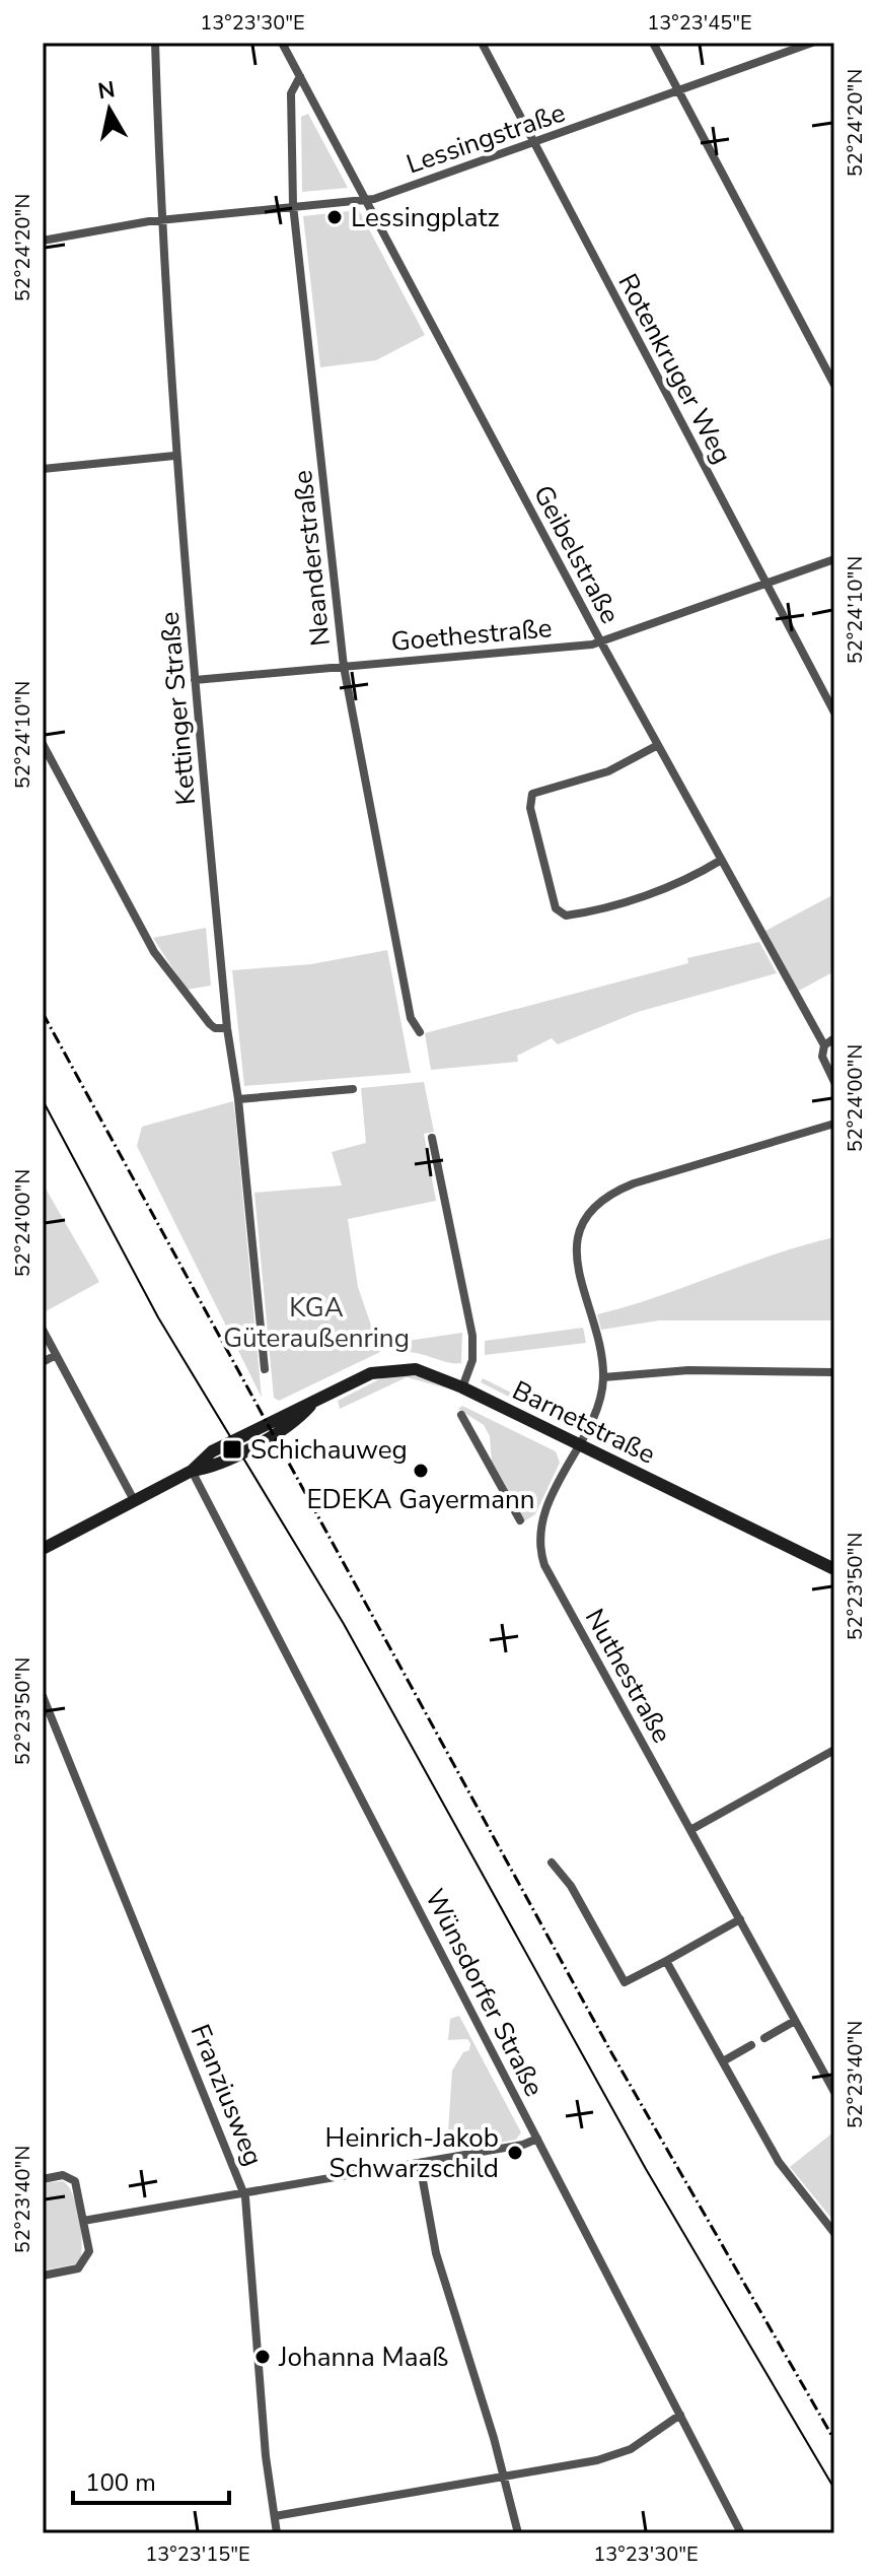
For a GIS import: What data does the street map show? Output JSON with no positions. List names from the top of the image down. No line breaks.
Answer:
{"streets":{"street":["Lessingstraße","Rotenkruger Weg","Geibelstraße","Neanderstraße","Goethestraße","Kettinger Straße","Barnetstraße","Nuthestraße","Wünsdorfer Straße","Franziusweg"]},"crossings":[["Lessingstraße","Rotenkruger Weg"],["Lessingstraße","Geibelstraße"],["Lessingstraße","Neanderstraße"],["Lessingstraße","Kettinger Straße"],["Rotenkruger Weg","Goethestraße"],["Geibelstraße","Neanderstraße"],["Geibelstraße","Goethestraße"],["Neanderstraße","Goethestraße"],["Goethestraße","Kettinger Straße"],["Barnetstraße","Nuthestraße"],["Barnetstraße","Wünsdorfer Straße"]],"parks":["KGA Güteraußenring"],"places":{"other":["Lessingplatz","EDEKA Gayermann","Heinrich-Jakob Schwarzschild","Johanna Maaß"],"transit":["Schichauweg"]},"scale_bar":"100 m","north":"top","coordinates":["13°23'30\"E","13°23'45\"E","52°24'20\"N","52°24'10\"N","52°24'00\"N","52°23'50\"N","52°23'40\"N","13°23'15\"E"]}
